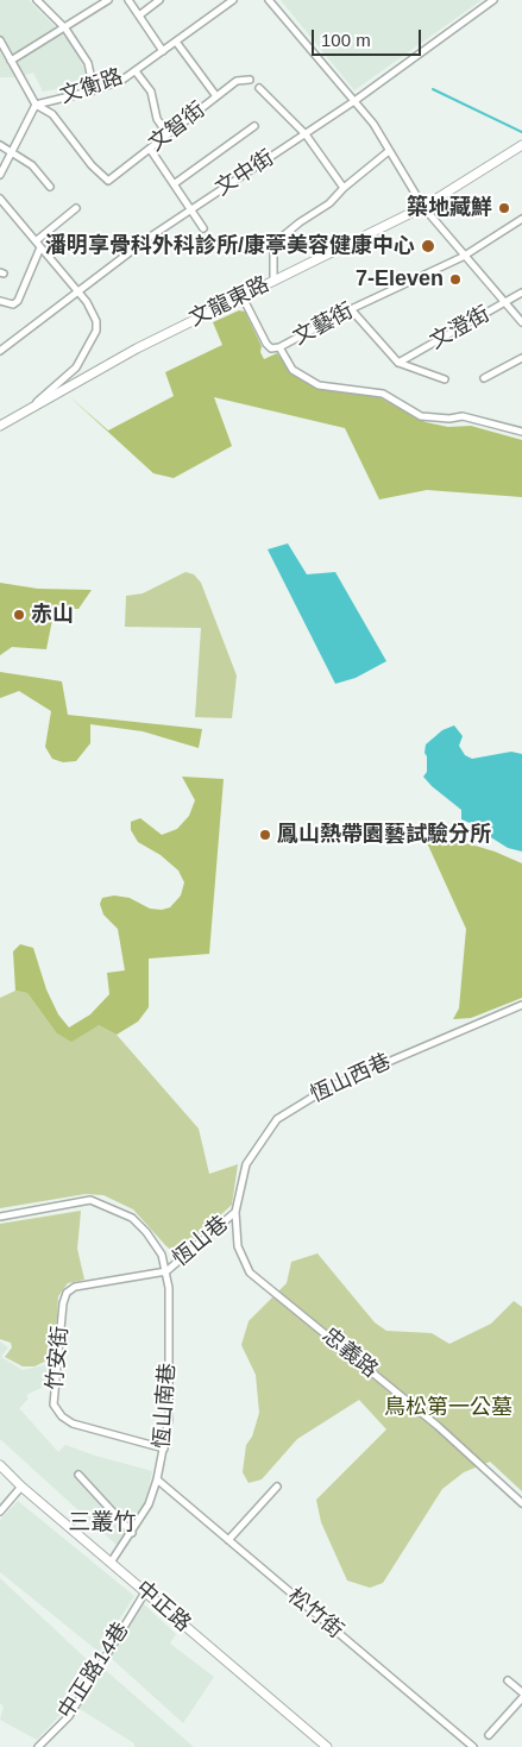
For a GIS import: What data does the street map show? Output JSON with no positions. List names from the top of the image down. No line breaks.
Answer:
{"streets":{"street":["文衡路","文智街","文中街","文龍東路","文藝街","文澄街","恆山西巷","恆山巷","忠義路","竹安街","恆山南巷","中正路","松竹街","中正路14巷"]},"crossings":[["文衡路","文智街"],["文龍東路","文藝街"],["恆山西巷","恆山巷"],["恆山西巷","忠義路"],["恆山巷","忠義路"],["恆山巷","竹安街"],["恆山巷","恆山南巷"],["竹安街","恆山南巷"],["恆山南巷","中正路"],["恆山南巷","松竹街"],["中正路","中正路14巷"]],"districts":["三叢竹"],"parks":["鳥松第一公墓"],"places":["築地藏鮮","潘明享骨科外科診所/康葶美容健康中心","7-Eleven","赤山","鳳山熱帶園藝試驗分所"],"scale_bar":"100 m"}
